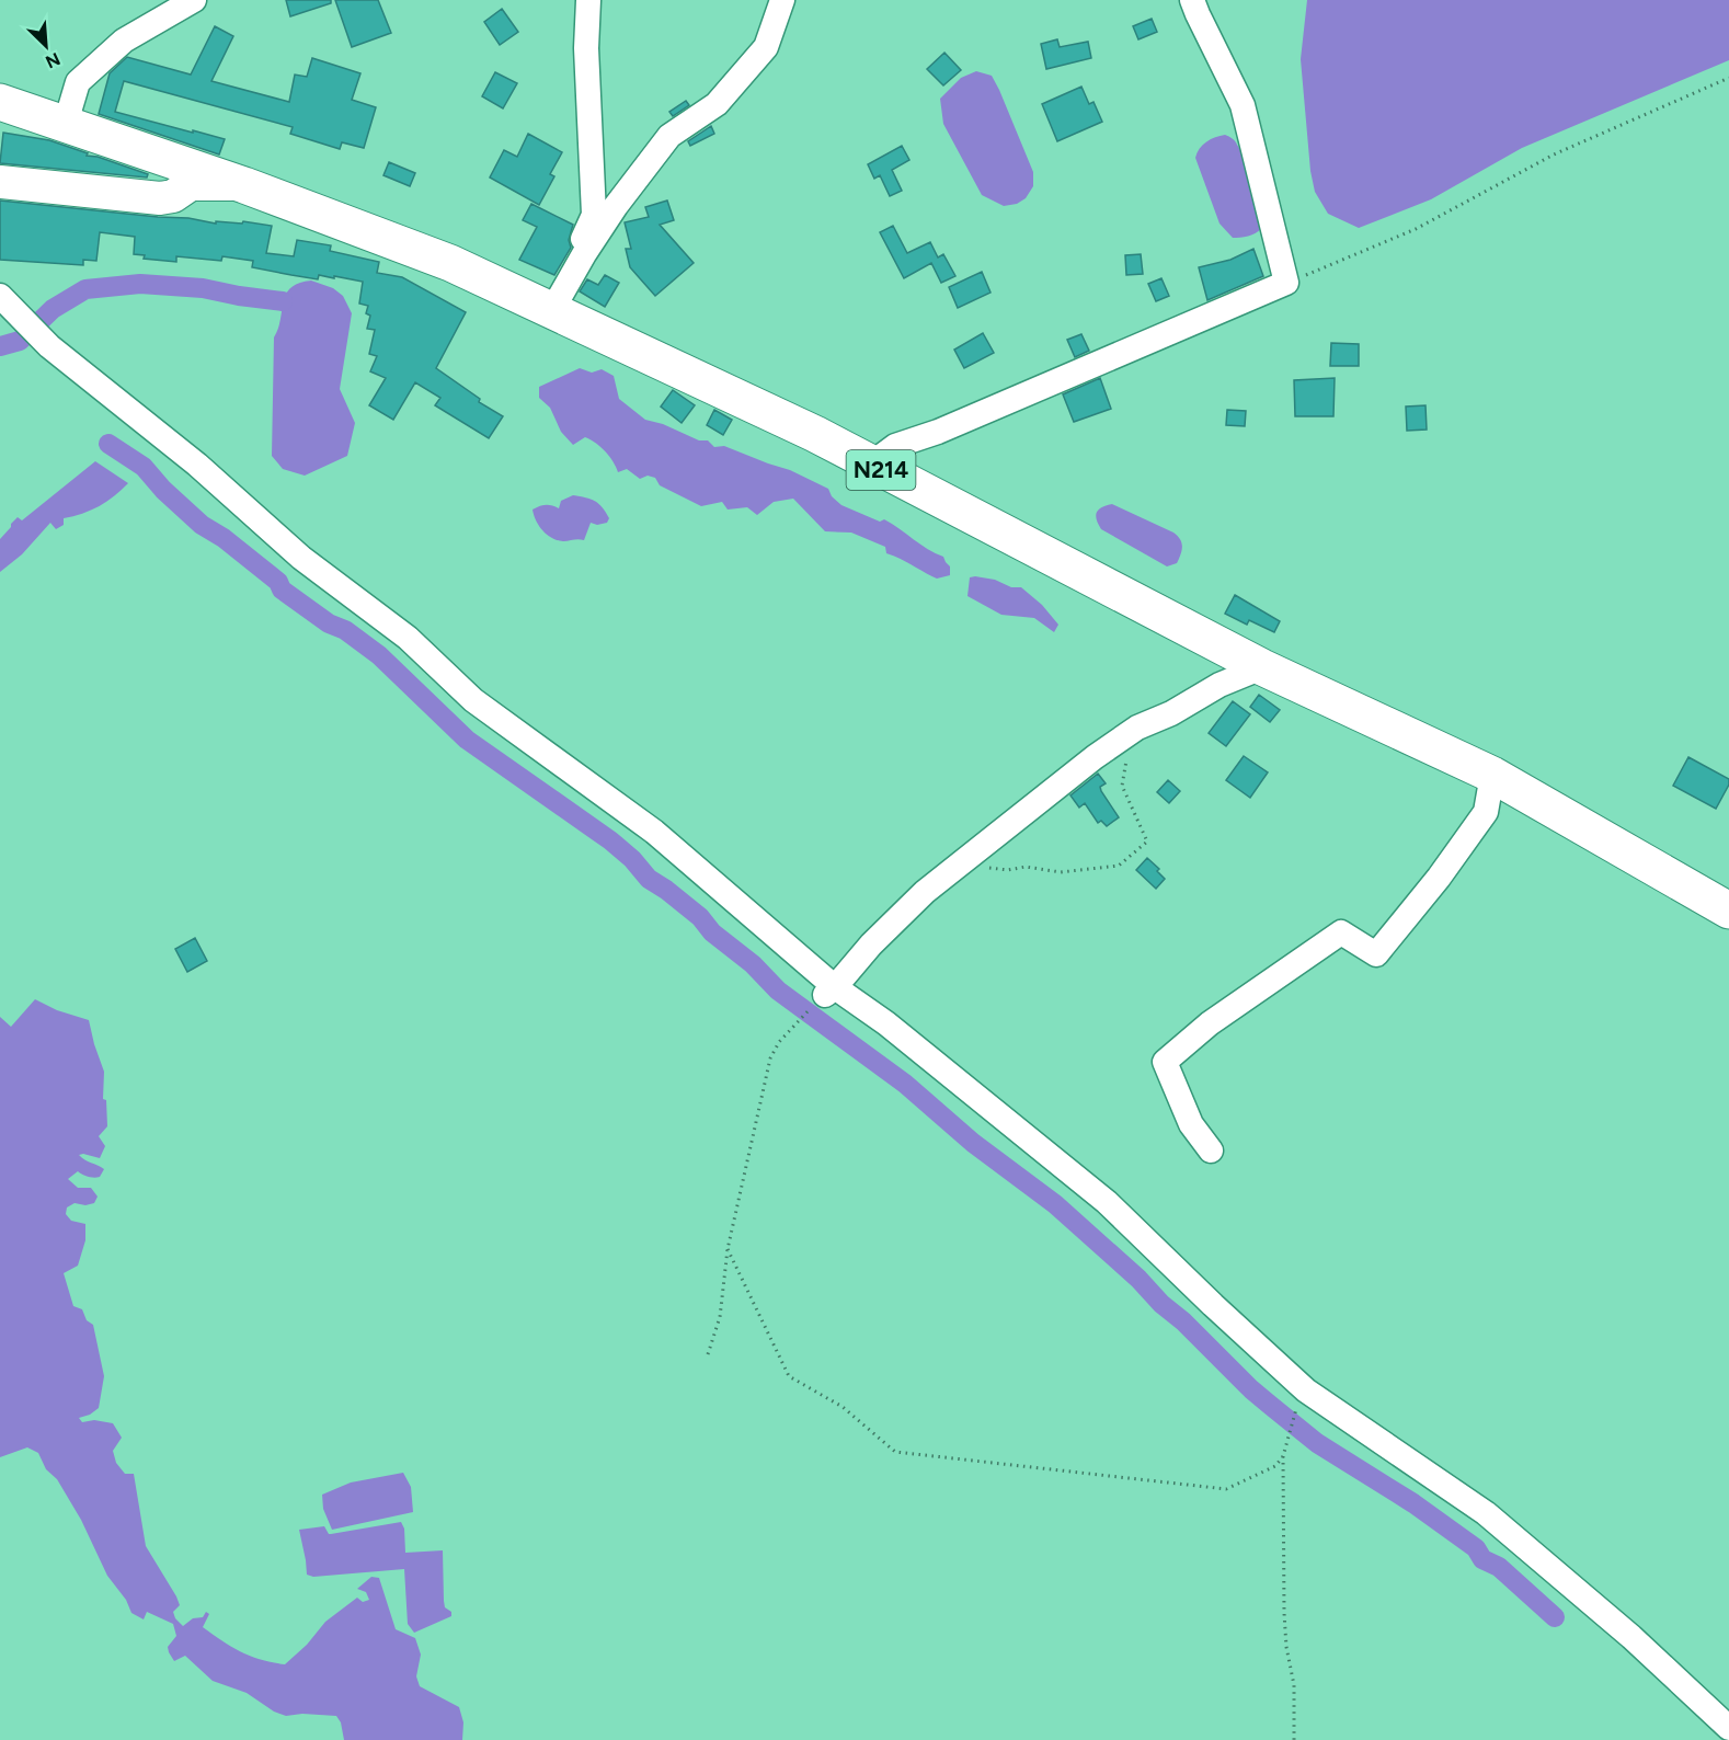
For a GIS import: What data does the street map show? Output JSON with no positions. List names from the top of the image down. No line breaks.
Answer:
{"streets":{"highway":["N214"]},"north":"bottom right"}
